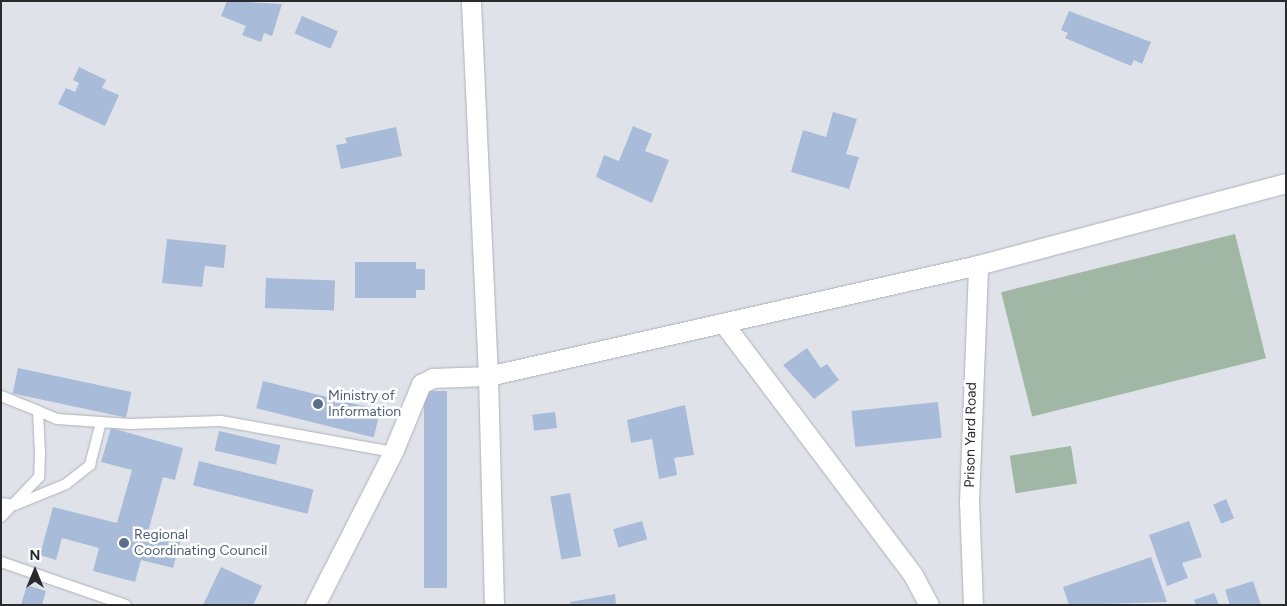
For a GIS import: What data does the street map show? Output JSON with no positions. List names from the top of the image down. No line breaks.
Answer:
{"streets":{"street":["Prison Yard Road"]},"places":["Ministry of Information","Regional Coordinating Council"],"north":"top"}
